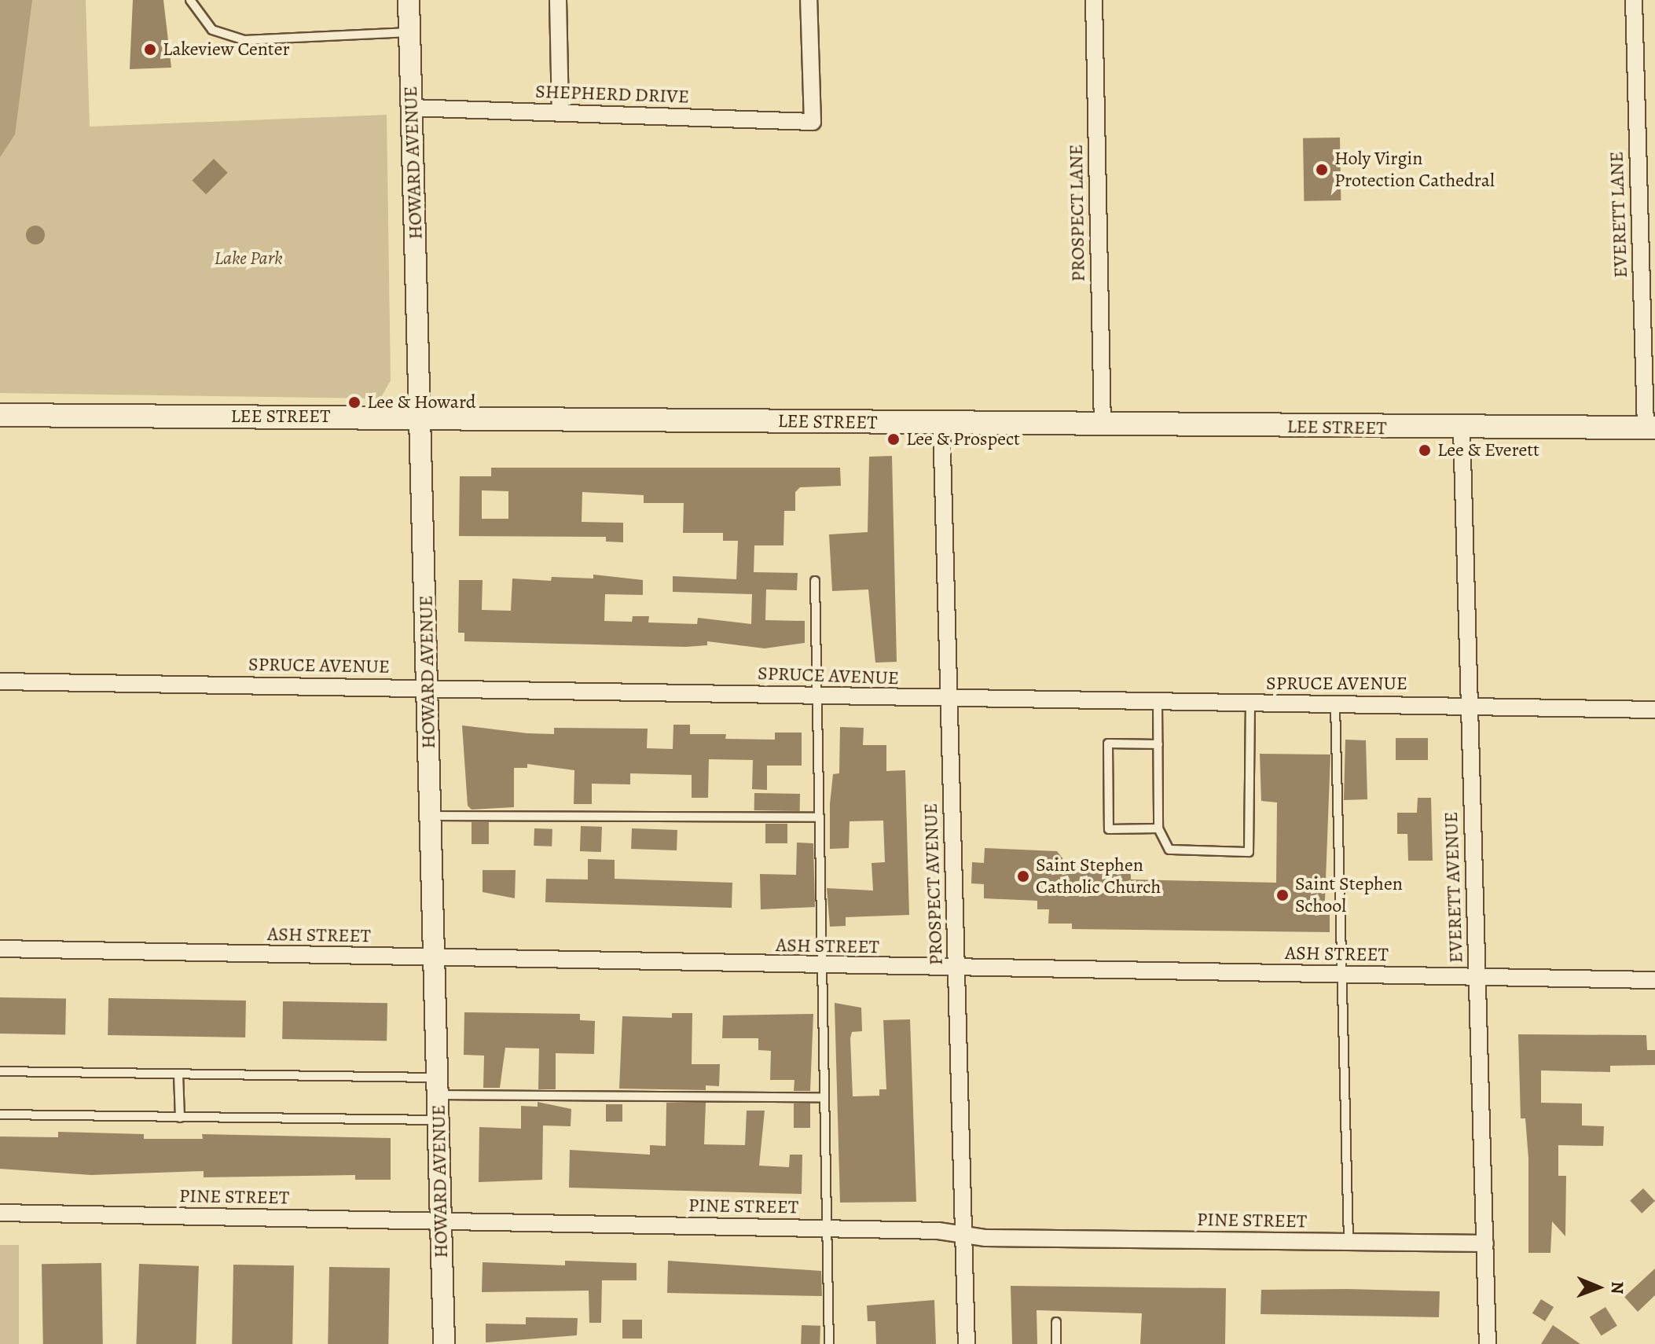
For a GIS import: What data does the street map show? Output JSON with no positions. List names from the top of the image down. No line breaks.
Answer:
{"streets":{"main road":["LEE STREET"],"street":["SHEPHERD DRIVE","HOWARD AVENUE","PROSPECT LANE","EVERETT LANE","SPRUCE AVENUE","PROSPECT AVENUE","EVERETT AVENUE","ASH STREET","PINE STREET"]},"crossings":[["SHEPHERD DRIVE","HOWARD AVENUE"],["HOWARD AVENUE","LEE STREET"],["HOWARD AVENUE","SPRUCE AVENUE"],["HOWARD AVENUE","ASH STREET"],["HOWARD AVENUE","PINE STREET"],["PROSPECT LANE","LEE STREET"],["EVERETT LANE","LEE STREET"],["LEE STREET","PROSPECT AVENUE"],["LEE STREET","EVERETT AVENUE"],["SPRUCE AVENUE","PROSPECT AVENUE"],["SPRUCE AVENUE","EVERETT AVENUE"],["PROSPECT AVENUE","ASH STREET"],["PROSPECT AVENUE","PINE STREET"],["EVERETT AVENUE","ASH STREET"],["EVERETT AVENUE","PINE STREET"]],"parks":["Lake Park"],"places":["Lakeview Center","Holy Virgin Protection Cathedral","Lee & Howard","Lee & Prospect","Lee & Everett","Saint Stephen Catholic Church","Saint Stephen School"],"north":"right"}
